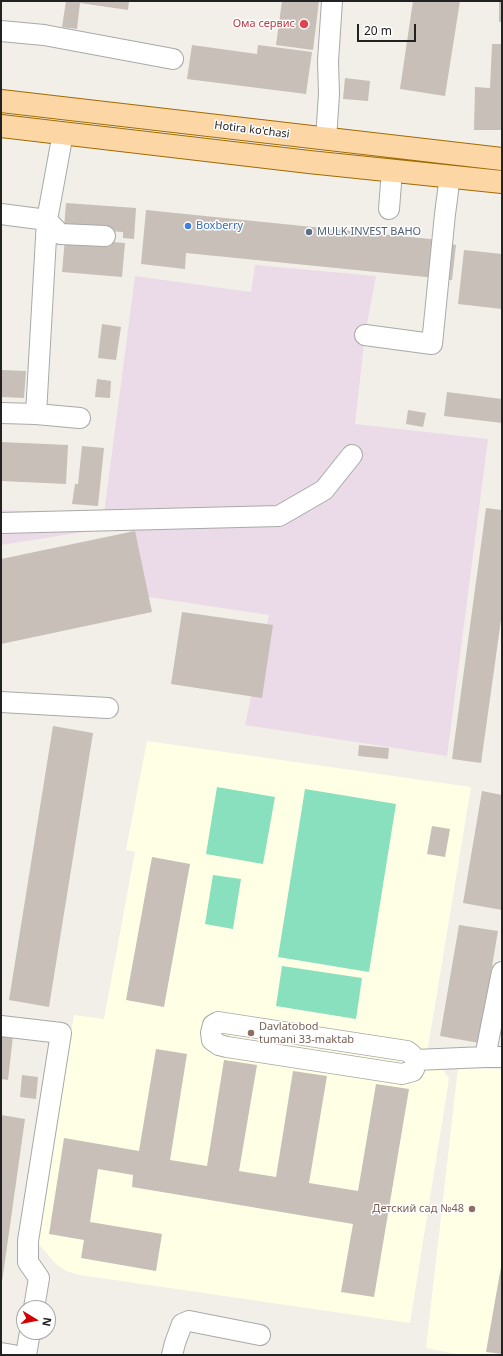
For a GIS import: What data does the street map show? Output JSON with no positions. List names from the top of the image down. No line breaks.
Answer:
{"streets":{"main road":["Hotira ko'chasi"]},"places":["Ома сервис","Boxberry","MULK INVEST BAHO","Davlatobod tumani 33-maktab","Детский сад №48"],"scale_bar":"20 m","north":"right"}
